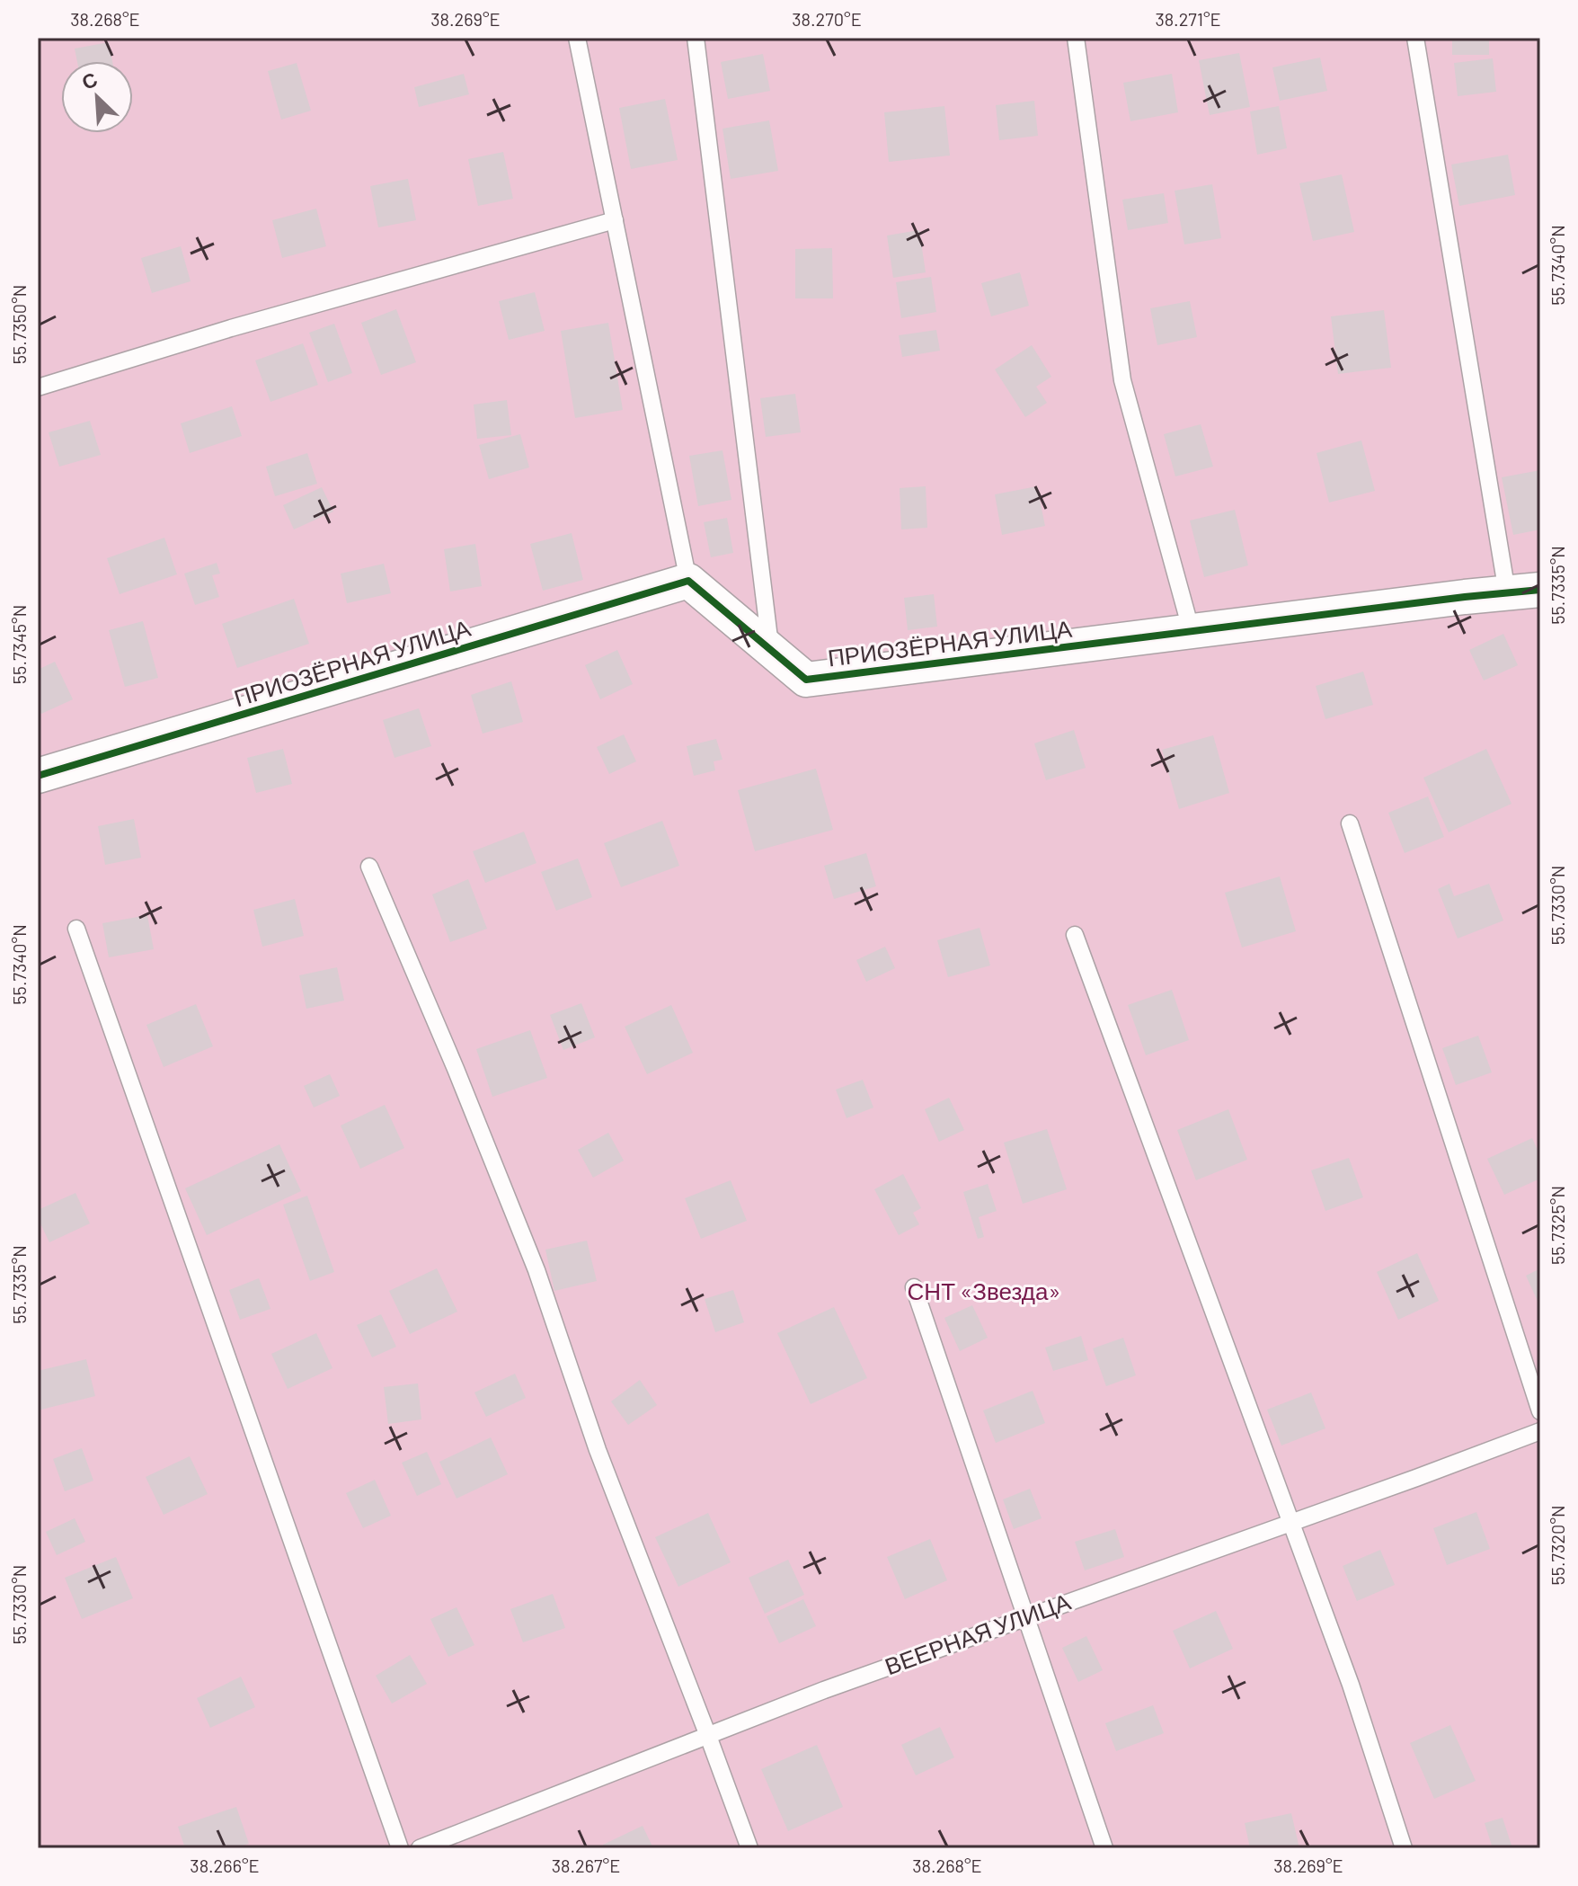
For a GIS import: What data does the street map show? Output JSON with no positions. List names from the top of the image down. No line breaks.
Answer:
{"streets":{"street":["ПРИОЗЁРНАЯ УЛИЦА"],"lane":["ВЕЕРНАЯ УЛИЦА"]},"parks":["СНТ «Звезда»"],"north":"top left","coordinates":["38.268°E","38.269°E","38.270°E","38.271°E","55.7340°N","55.7350°N","55.7335°N","55.7345°N","55.7330°N","55.7325°N","55.7320°N","38.266°E","38.267°E"]}
